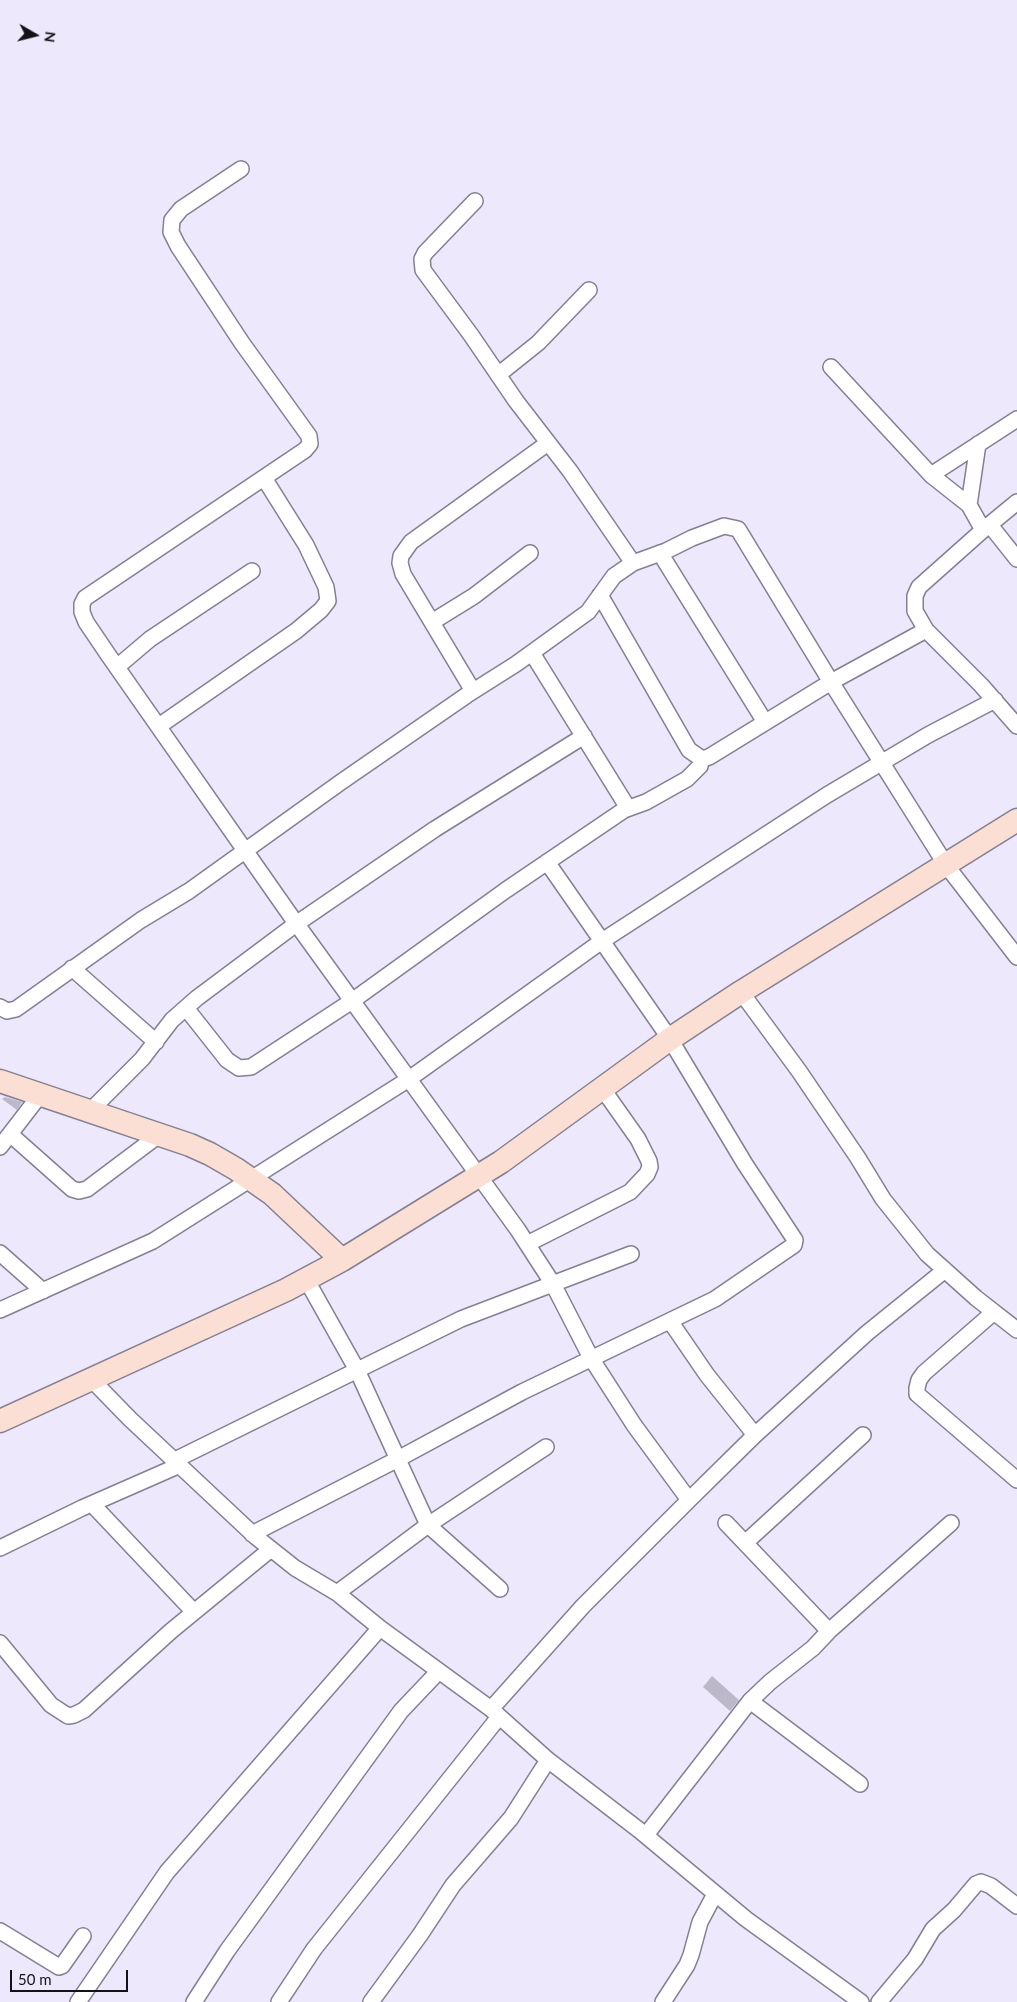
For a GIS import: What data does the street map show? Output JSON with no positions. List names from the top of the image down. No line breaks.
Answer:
{"scale_bar":"50 m","north":"right"}
